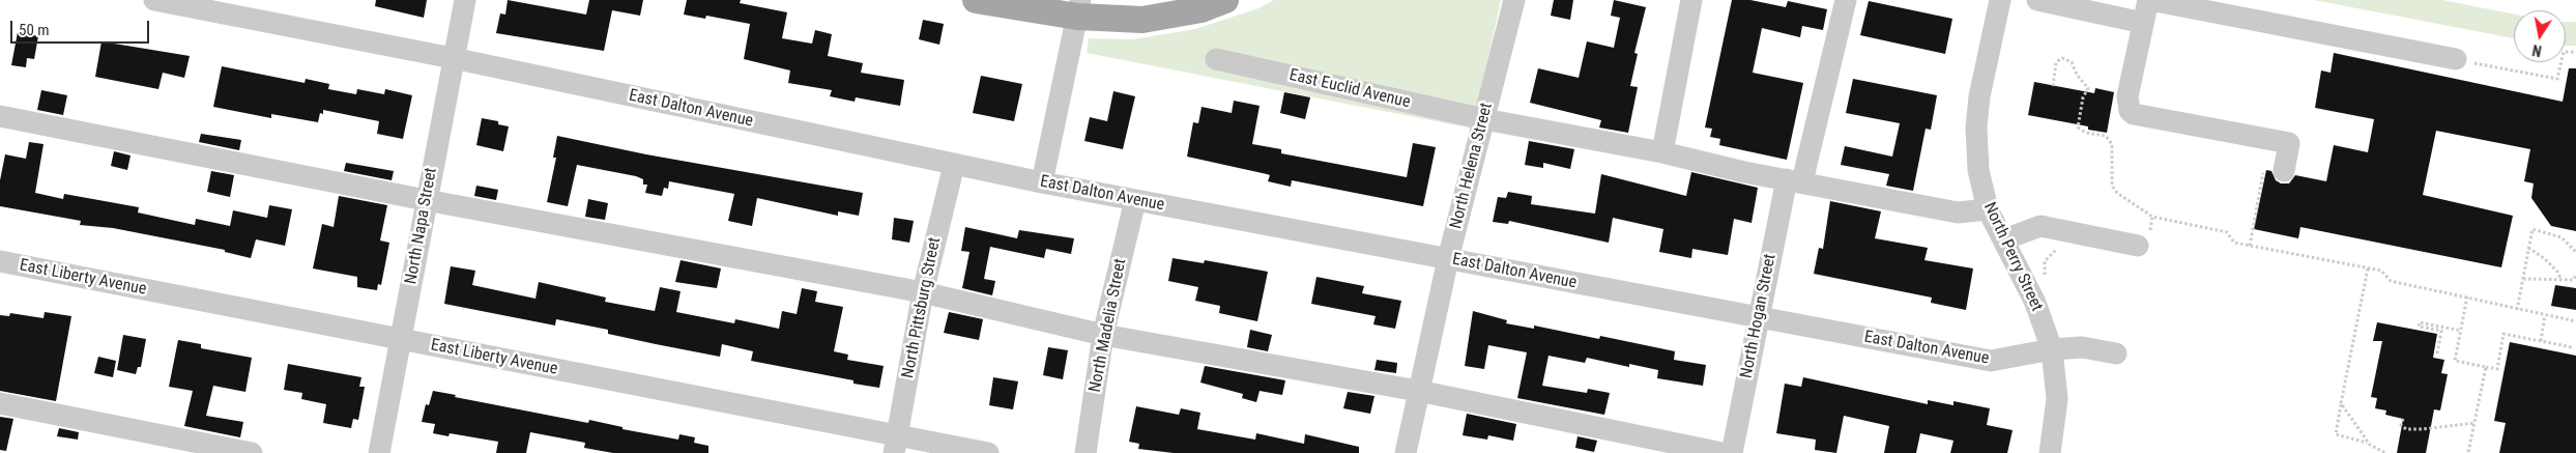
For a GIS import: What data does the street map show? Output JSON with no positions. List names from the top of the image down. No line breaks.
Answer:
{"streets":{"street":["East Euclid Avenue","East Dalton Avenue","North Helena Street","North Napa Street","North Perry Street","East Liberty Avenue","North Pittsburg Street","North Hogan Street","North Madelia Street"]},"crossings":[["East Euclid Avenue","North Helena Street"],["East Euclid Avenue","North Perry Street"],["East Euclid Avenue","North Hogan Street"],["East Dalton Avenue","North Helena Street"],["East Dalton Avenue","North Napa Street"],["East Dalton Avenue","North Perry Street"],["East Dalton Avenue","North Pittsburg Street"],["East Dalton Avenue","North Hogan Street"],["East Dalton Avenue","North Madelia Street"],["North Napa Street","East Liberty Avenue"],["East Liberty Avenue","North Pittsburg Street"]],"scale_bar":"50 m","north":"bottom"}
